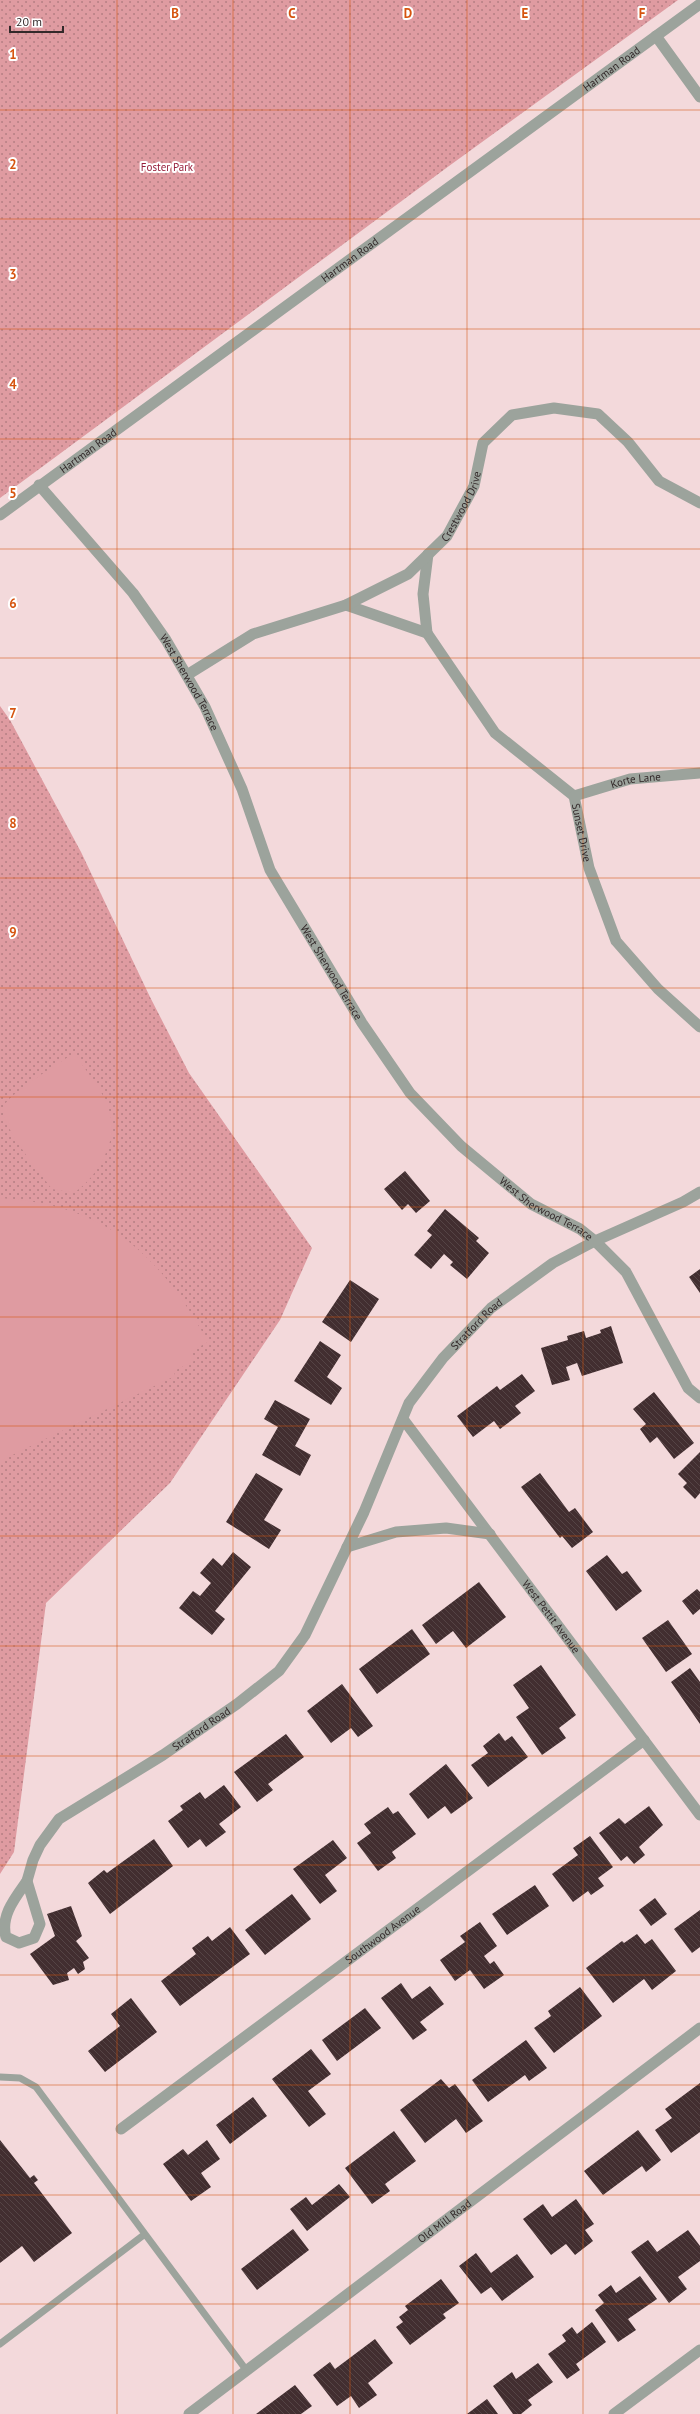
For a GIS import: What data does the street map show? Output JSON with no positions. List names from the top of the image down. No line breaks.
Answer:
{"streets":{"street":["Hartman Road","Crestwood Drive","West Sherwood Terrace","Korte Lane","Sunset Drive","Stratford Road","West Pettit Avenue","Southwood Avenue","Old Mill Road"]},"crossings":[["Hartman Road","West Sherwood Terrace"],["Crestwood Drive","West Sherwood Terrace"],["Crestwood Drive","Sunset Drive"],["West Sherwood Terrace","Stratford Road"],["Korte Lane","Sunset Drive"],["Stratford Road","West Pettit Avenue"],["West Pettit Avenue","Southwood Avenue"]],"parks":["Foster Park"],"scale_bar":"20 m","grid":{"columns":["B","C","D","E","F"],"rows":["1","2","3","4","5","6","7","8","9"]}}
